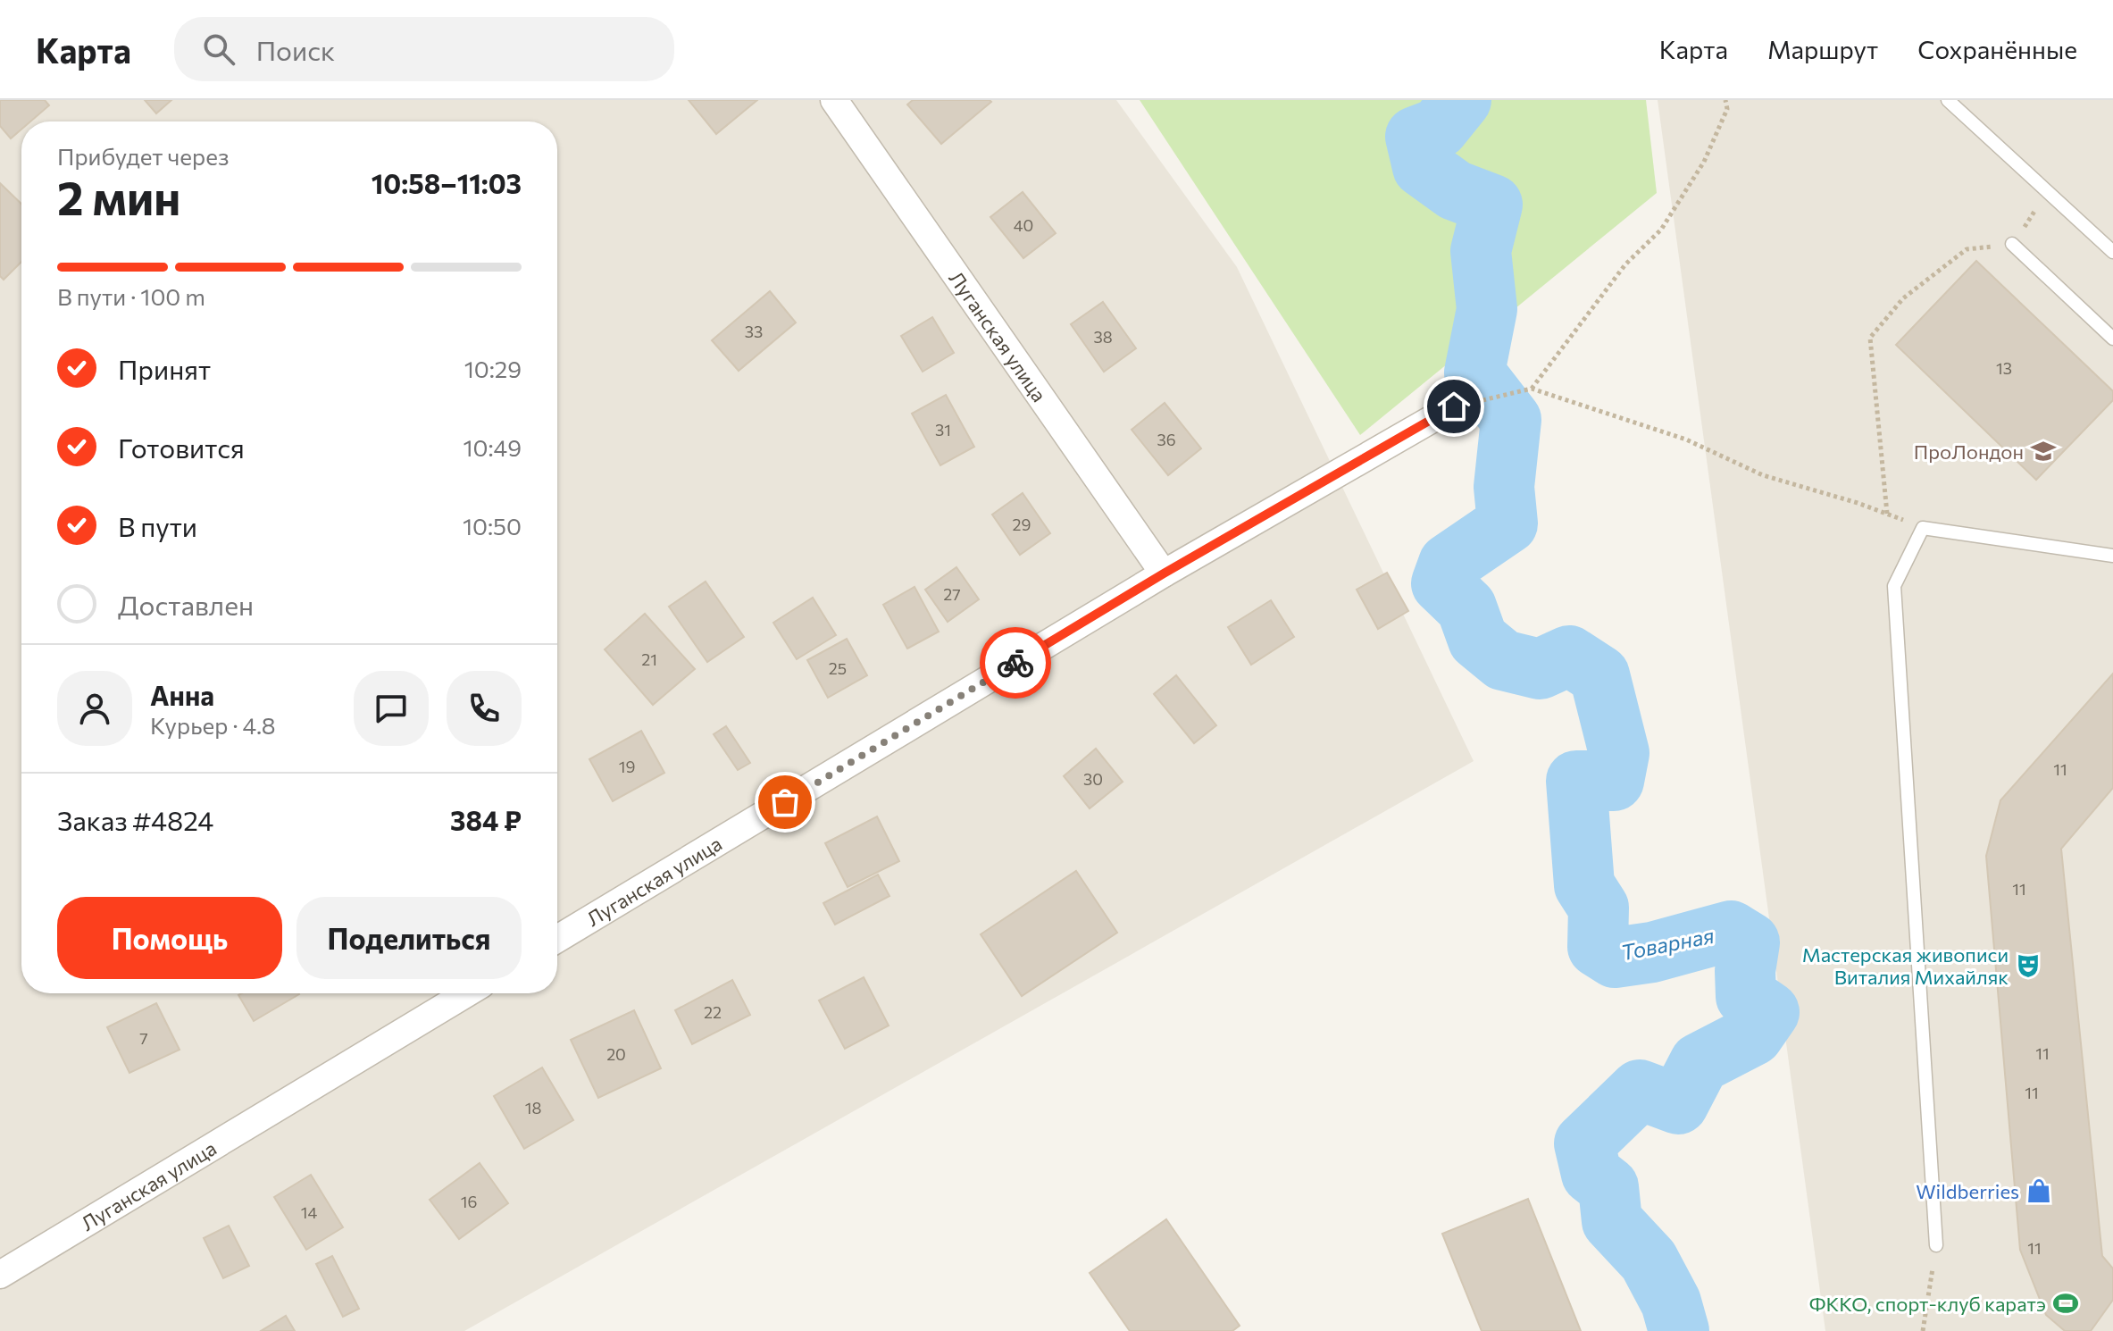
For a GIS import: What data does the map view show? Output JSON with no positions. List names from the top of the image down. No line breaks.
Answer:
{"streets":{"street":["Луганская улица"]},"water":["Товарная"],"places":{"school or university":["ПроЛондон"],"theatre":["Мастерская живописи Виталия Михайляк"],"shop":["Wildberries"],"sports":["ФККО, спорт-клуб каратэ"]},"house_numbers":["40","33","38","13","31","36","29","27","21","25","19","11","30","11","22","7","11","20","11","18","16","14","11"],"page":{"header":"Карта","search":"Поиск","nav":["Карта","Маршрут","Сохранённые"],"heading":["2 мин","Прибудет через","10:58–11:03"],"panel":["Анна","Курьер · 4.8","Заказ #4824","384 ₽"],"bar":"В пути · 100 m","list":[["Принят","10:29"],["Готовится","10:49"],["В пути","10:50"],"Доставлен"],"buttons":["Помощь","Поделиться"]}}
